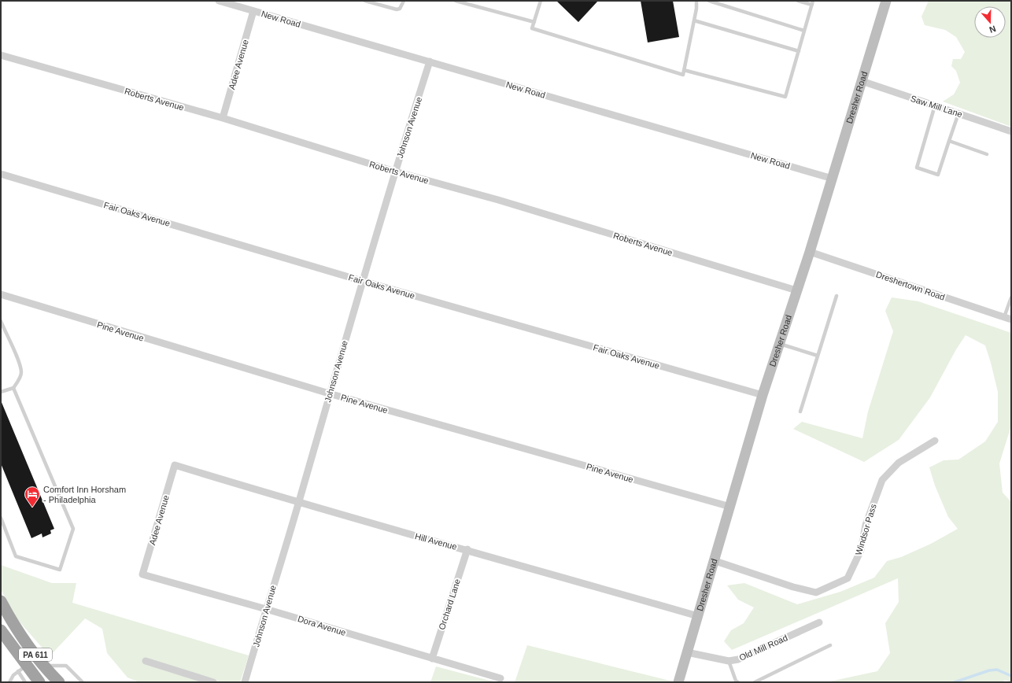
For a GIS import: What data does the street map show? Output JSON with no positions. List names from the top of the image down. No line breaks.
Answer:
{"streets":{"highway":["PA 611"],"main road":["Dresher Road"],"street":["New Road","Adee Avenue","Roberts Avenue","Saw Mill Lane","Johnson Avenue","Fair Oaks Avenue","Dreshertown Road","Pine Avenue","Windsor Pass","Hill Avenue","Orchard Lane","Dora Avenue","Old Mill Road"]},"crossings":[["New Road","Adee Avenue"],["New Road","Dresher Road"],["New Road","Johnson Avenue"],["Adee Avenue","Roberts Avenue"],["Adee Avenue","Hill Avenue"],["Adee Avenue","Dora Avenue"],["Dresher Road","Roberts Avenue"],["Dresher Road","Saw Mill Lane"],["Dresher Road","Fair Oaks Avenue"],["Dresher Road","Dreshertown Road"],["Dresher Road","Pine Avenue"],["Dresher Road","Windsor Pass"],["Dresher Road","Hill Avenue"],["Dresher Road","Old Mill Road"],["Roberts Avenue","Johnson Avenue"],["Johnson Avenue","Fair Oaks Avenue"],["Johnson Avenue","Pine Avenue"],["Johnson Avenue","Hill Avenue"],["Johnson Avenue","Dora Avenue"],["Hill Avenue","Orchard Lane"],["Orchard Lane","Dora Avenue"]],"places":{"hotel":["Comfort Inn Horsham - Philadelphia"]},"north":"bottom"}
